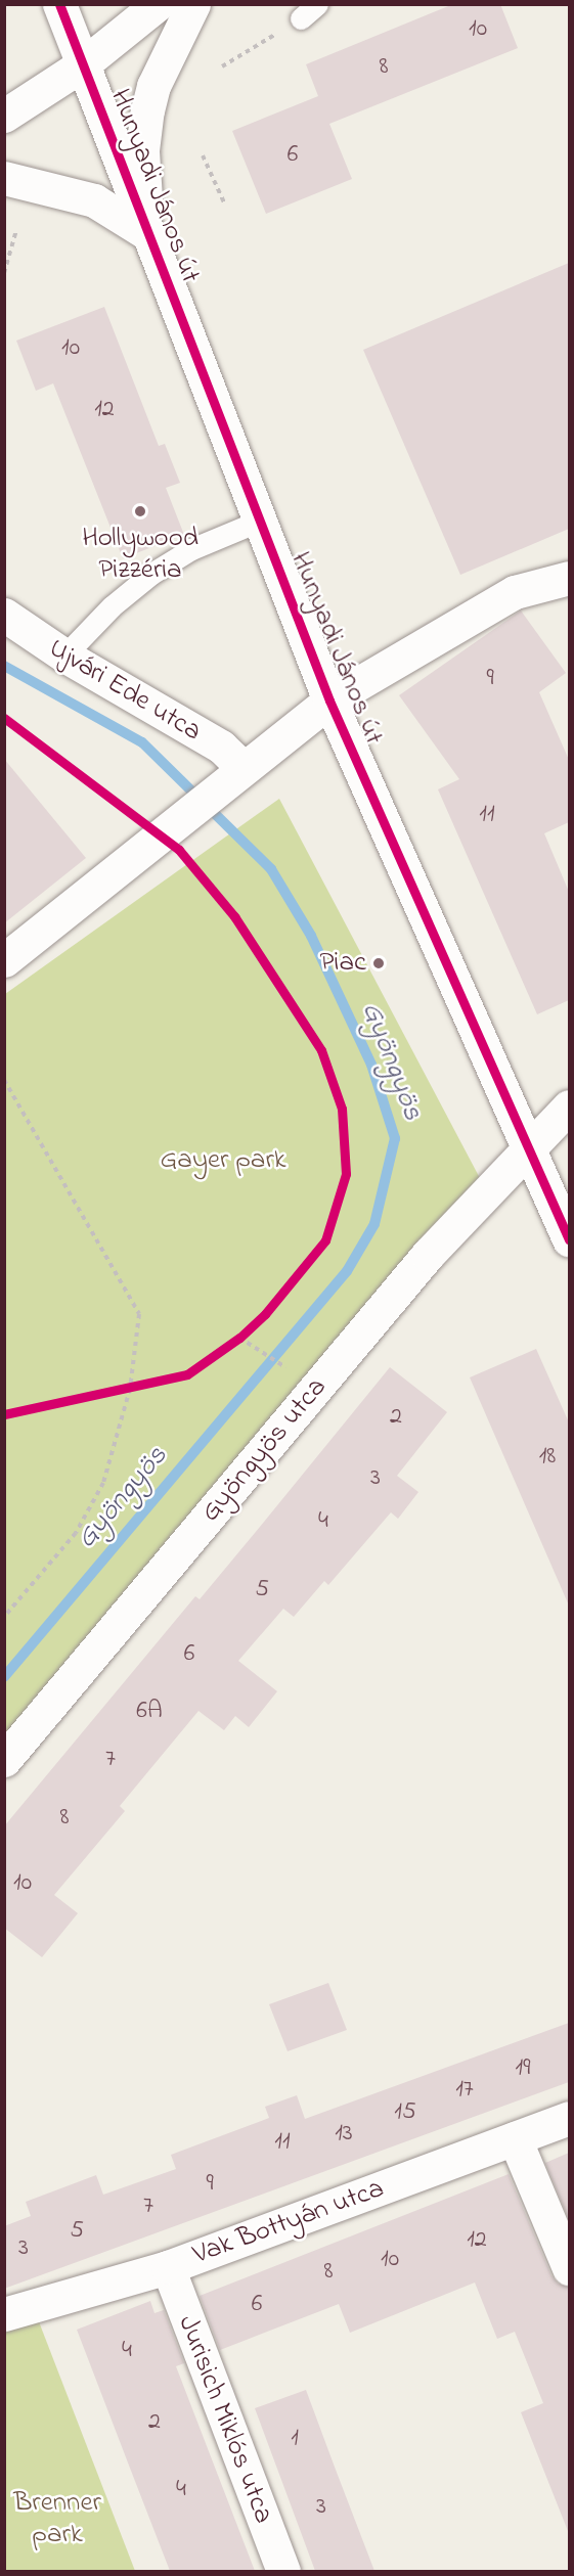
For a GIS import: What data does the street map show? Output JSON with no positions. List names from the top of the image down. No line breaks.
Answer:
{"streets":{"street":["Hunyadi János út","Ujvári Ede utca","Gyöngyös utca","Vak Bottyán utca","Jurisich Miklós utca"]},"crossings":[["Hunyadi János út","Gyöngyös utca"],["Vak Bottyán utca","Jurisich Miklós utca"]],"water":["Gyöngyös"],"parks":["Gayer park","Brenner park"],"places":["Hollywood Pizzéria","Piac"],"house_numbers":["10","8","6","10","12","9","11","2","18","3","4","5","6","6A","7","8","10","19","17","15","13","11","9","7","5","12","3","10","8","6","4","2","1","4","3"]}
